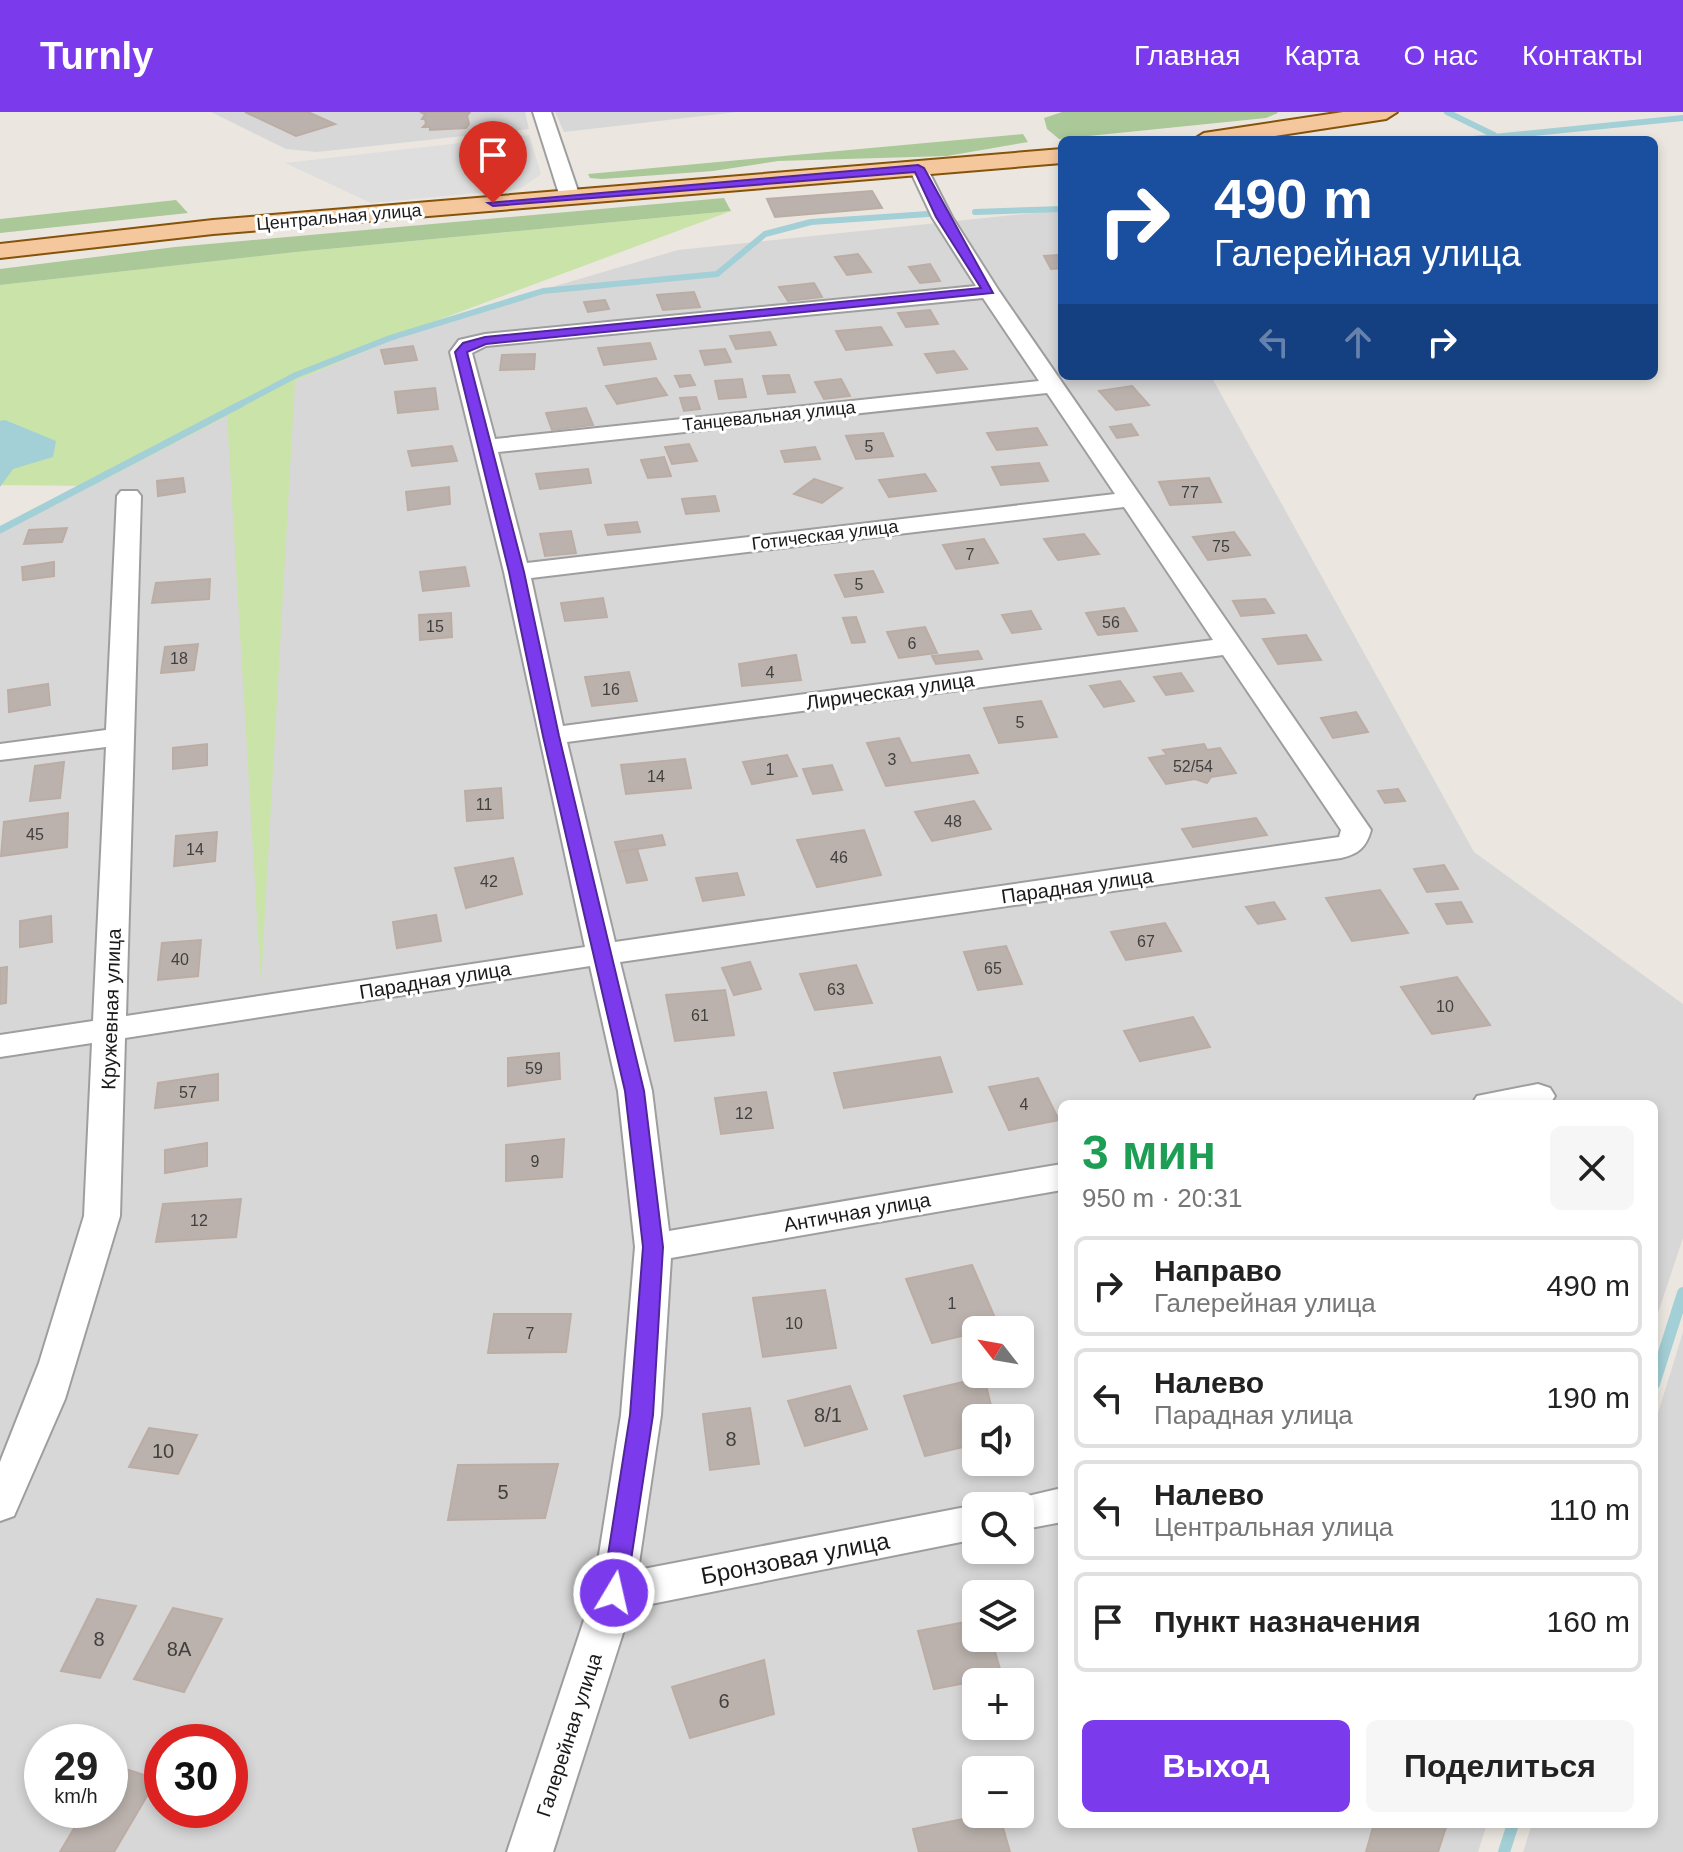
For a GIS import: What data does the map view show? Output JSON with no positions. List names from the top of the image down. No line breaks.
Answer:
{"streets":{"main road":["Центральная улица"],"street":["Танцевальная улица","Готическая улица","Лирическая улица","Парадная улица","Кружевная улица","Античная улица","Бронзовая улица","Галерейная улица"]},"crossings":[["Центральная улица","Парадная улица"],["Танцевальная улица","Парадная улица"],["Танцевальная улица","Галерейная улица"],["Готическая улица","Парадная улица"],["Готическая улица","Галерейная улица"],["Лирическая улица","Парадная улица"],["Лирическая улица","Галерейная улица"],["Парадная улица","Кружевная улица"],["Парадная улица","Галерейная улица"],["Античная улица","Галерейная улица"],["Бронзовая улица","Галерейная улица"]],"house_numbers":["5","77","75","7","5","56","15","6","18","4","16","5","3","52/54","1","14","11","48","45","14","46","42","67","40","65","63","10","61","59","57","4","12","9","12","1","10","7","8/1","8","10","5","8","8А","6"],"north":"top left","page":{"header":"Turnly","nav":["Главная","Карта","О нас","Контакты"],"turn":["490 m","Галерейная улица"],"heading":["3 мин","950 m · 20:31"],"list":[{"name":"Направо","note":"Галерейная улица","value":"490 m"},{"name":"Налево","note":"Парадная улица","value":"190 m"},{"name":"Налево","note":"Центральная улица","value":"110 m"},{"name":"Пункт назначения","value":"160 m"}],"map_buttons":["+","−"],"buttons":["Выход","Поделиться"],"speed":"29 km/h","limit":"30"}}
